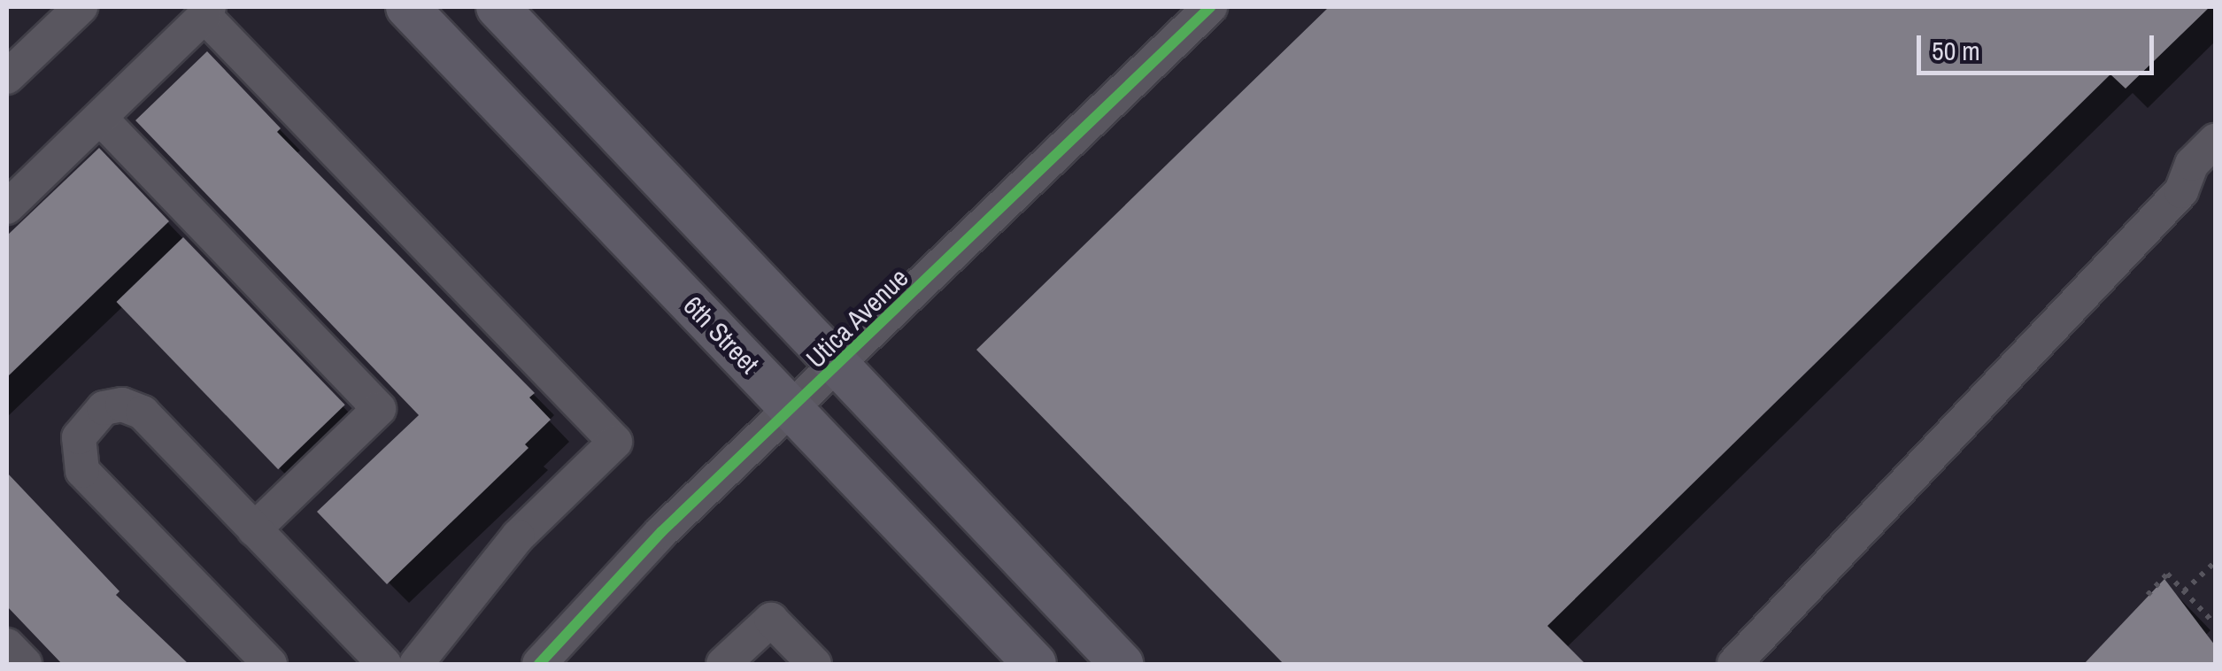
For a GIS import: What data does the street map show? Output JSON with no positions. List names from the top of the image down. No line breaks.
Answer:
{"streets":{"main road":["6th Street"],"street":["Utica Avenue"]},"crossings":[["Utica Avenue","6th Street"]],"scale_bar":"50 m"}
